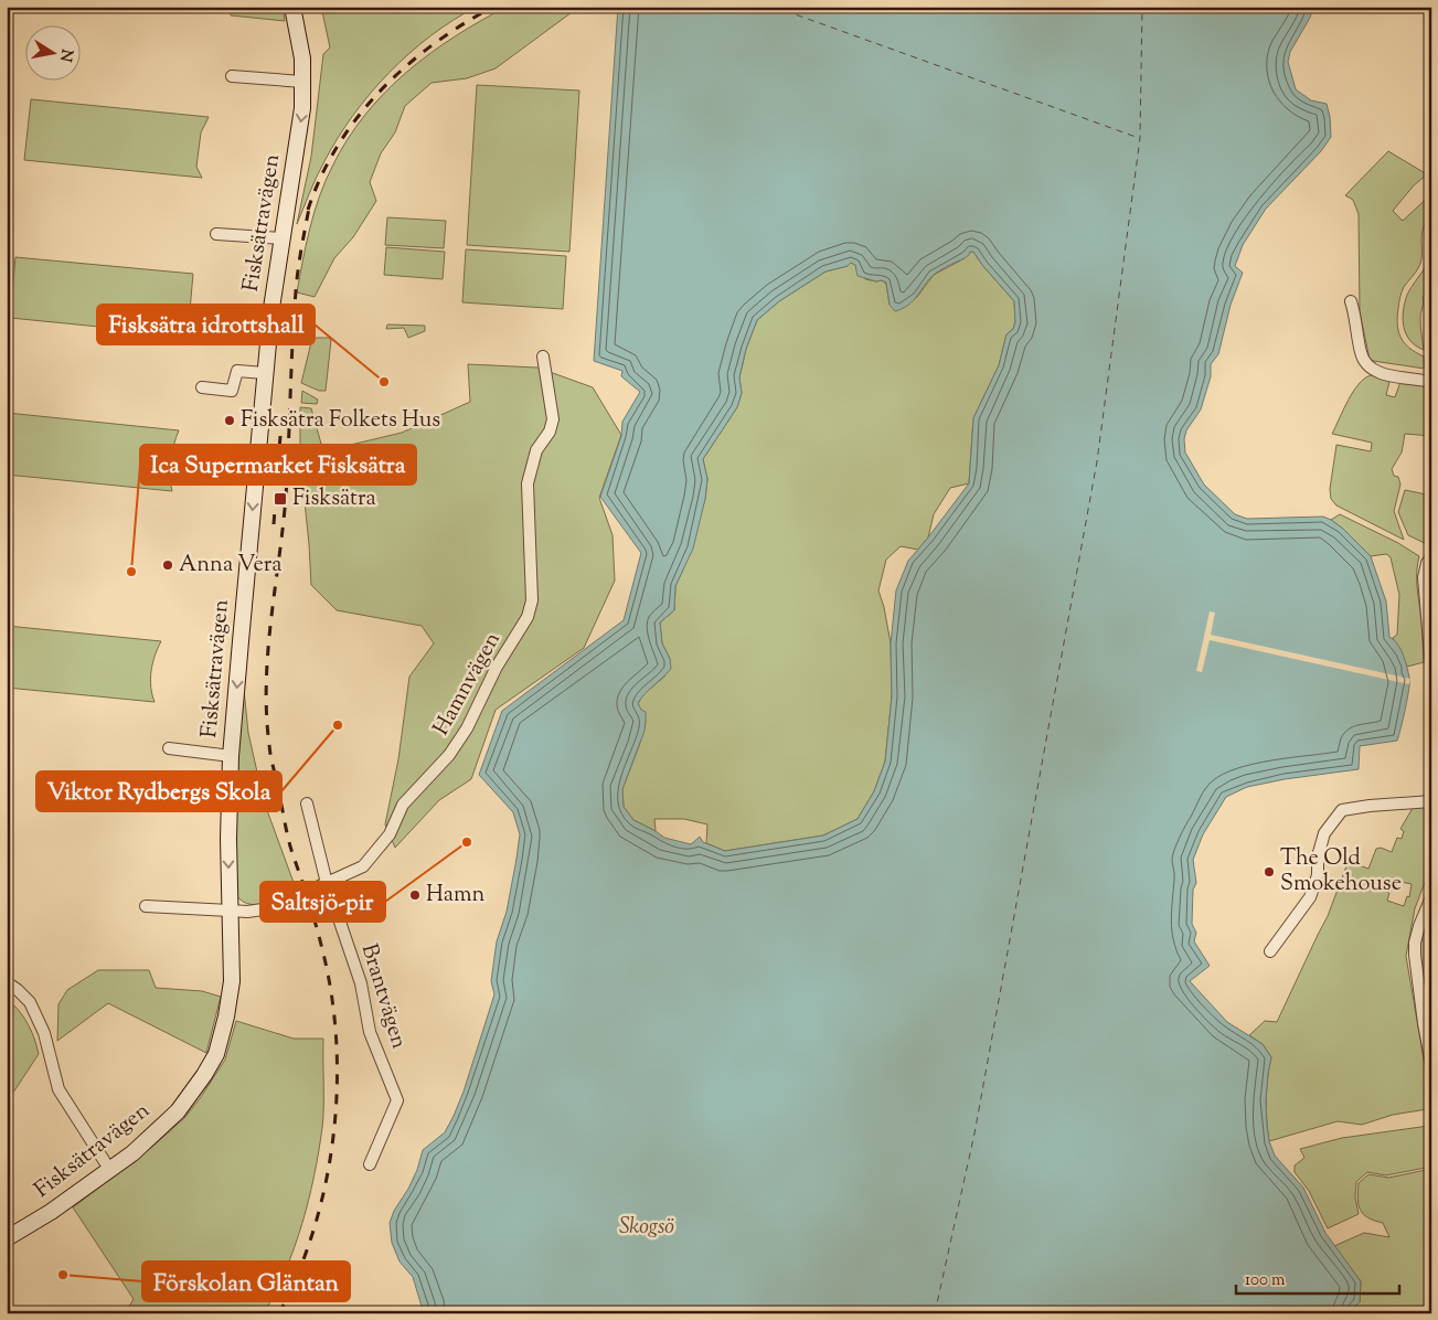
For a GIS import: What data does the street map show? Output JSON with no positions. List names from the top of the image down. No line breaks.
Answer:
{"streets":{"street":["Fisksätravägen","Hamnvägen","Brantvägen"]},"crossings":[["Fisksätravägen","Hamnvägen"],["Hamnvägen","Brantvägen"]],"one_way":["Fisksätravägen"],"parks":["Skogsö"],"places":{"other":["Fisksätra idrottshall","Fisksätra Folkets Hus","Anna Vera","Ica Supermarket Fisksätra","Viktor Rydbergs Skola","Saltsjö-pir","The Old Smokehouse","Hamn","Förskolan Gläntan"],"transit":["Fisksätra"]},"scale_bar":"100 m","north":"right"}
